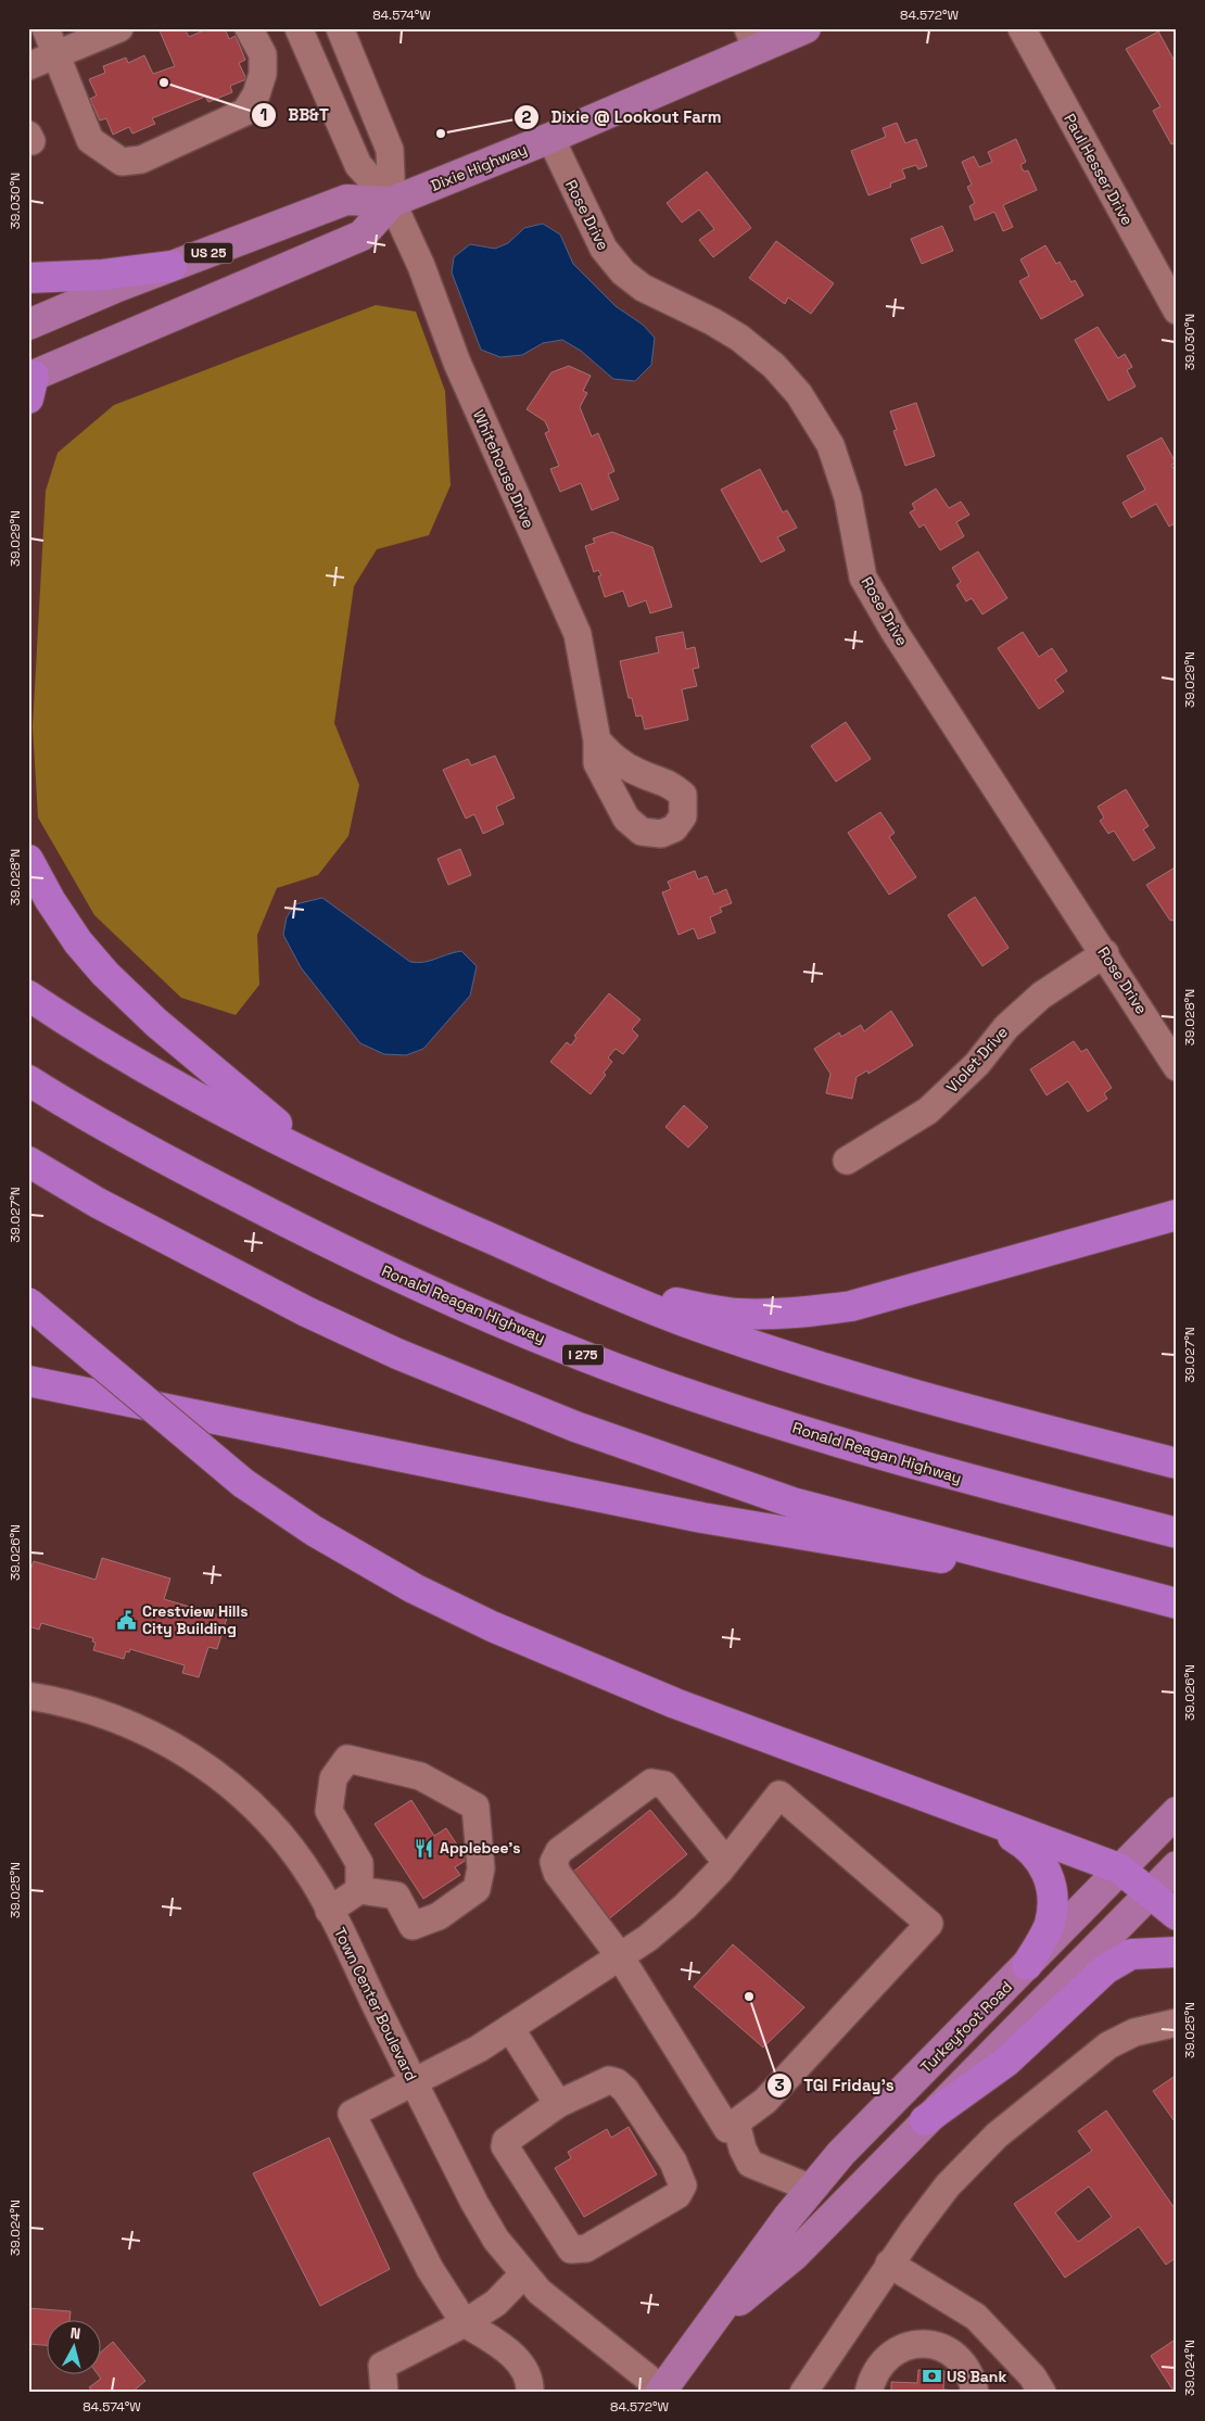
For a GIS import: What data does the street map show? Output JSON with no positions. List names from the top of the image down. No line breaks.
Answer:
{"streets":{"highway":["Ronald Reagan Highway","I 275"],"main road":["Dixie Highway","US 25","Turkeyfoot Road"],"street":["Paul Hesser Drive","Rose Drive","Whitehouse Drive","Violet Drive","Town Center Boulevard"]},"crossings":[["Dixie Highway","Rose Drive"],["Dixie Highway","Whitehouse Drive"],["Rose Drive","Violet Drive"],["Town Center Boulevard","Turkeyfoot Road"]],"places":{"other":["BB&T","Dixie @ Lookout Farm","TGI Friday’s"],"public building":["Crestview Hills City Building"],"restaurant":["Applebee's"],"bank":["US Bank"]},"north":"top","coordinates":["84.574°W","84.572°W","39.030°N","39.029°N","39.028°N","39.027°N","39.026°N","39.025°N","39.024°N"]}
